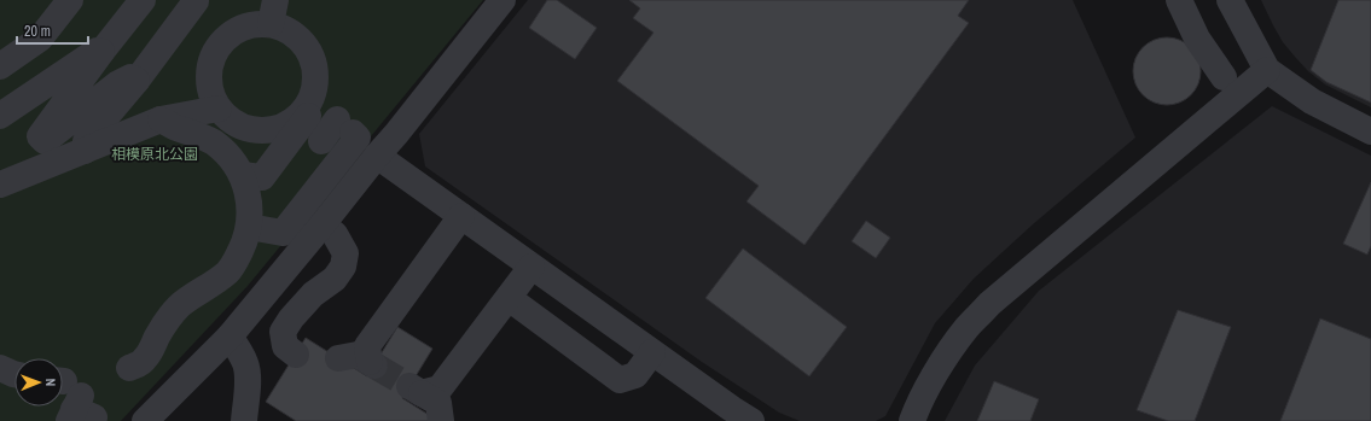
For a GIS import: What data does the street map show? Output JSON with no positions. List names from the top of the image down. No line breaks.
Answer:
{"parks":["相模原北公園"],"scale_bar":"20 m","north":"right"}
